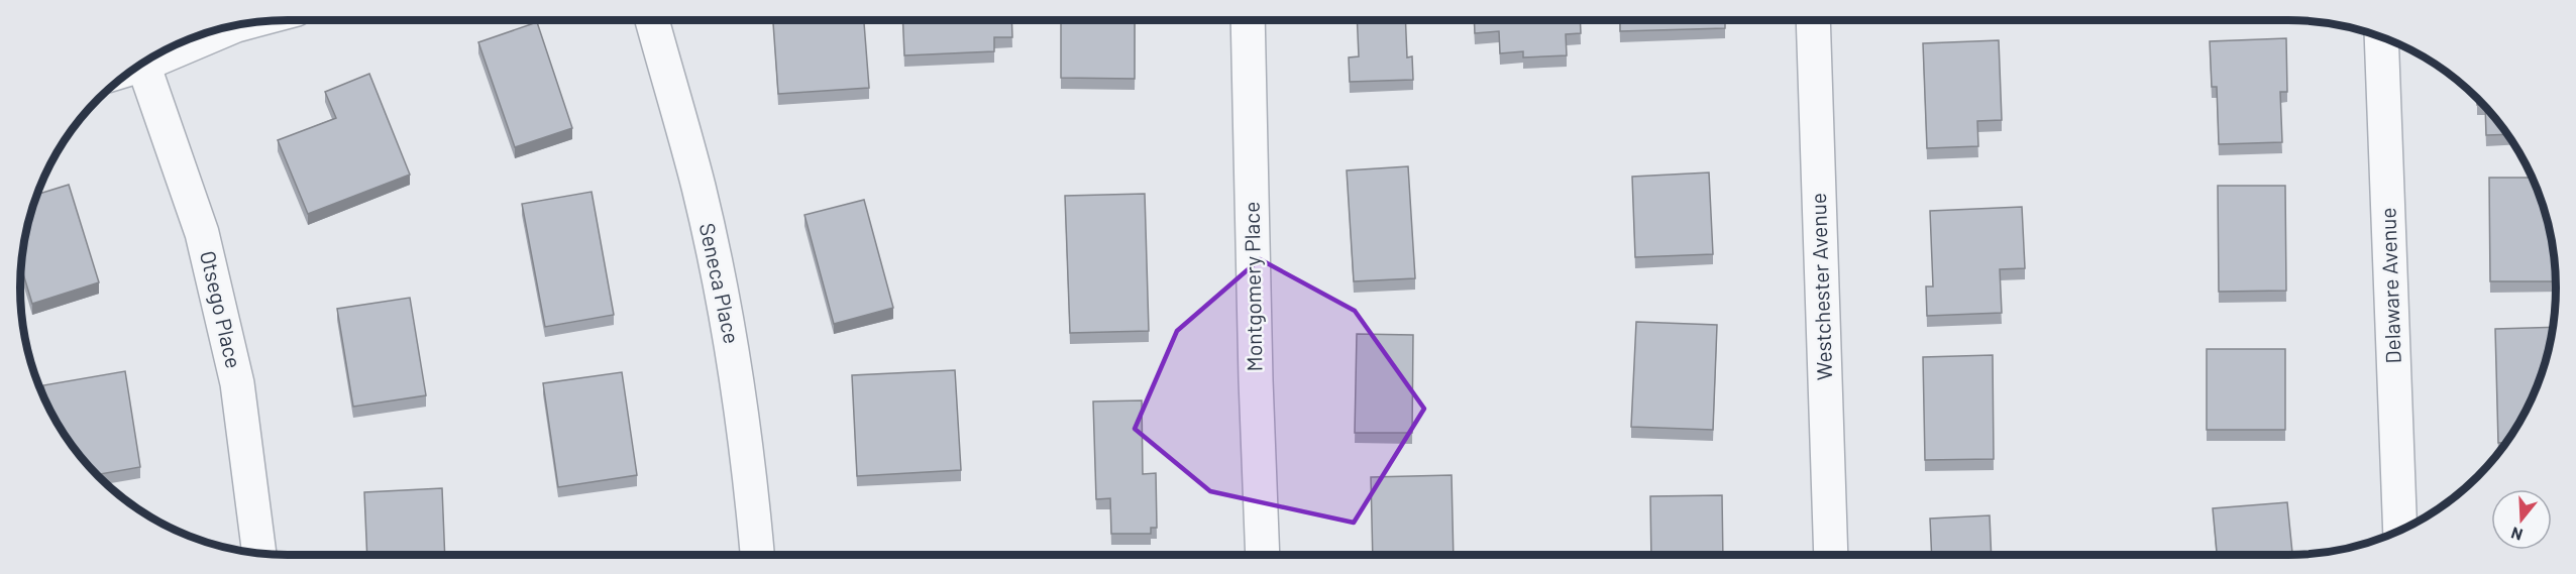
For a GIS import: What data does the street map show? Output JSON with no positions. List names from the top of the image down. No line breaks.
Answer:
{"streets":{"street":["Seneca Place","Delaware Avenue","Montgomery Place","Westchester Avenue","Otsego Place"]},"north":"bottom"}
